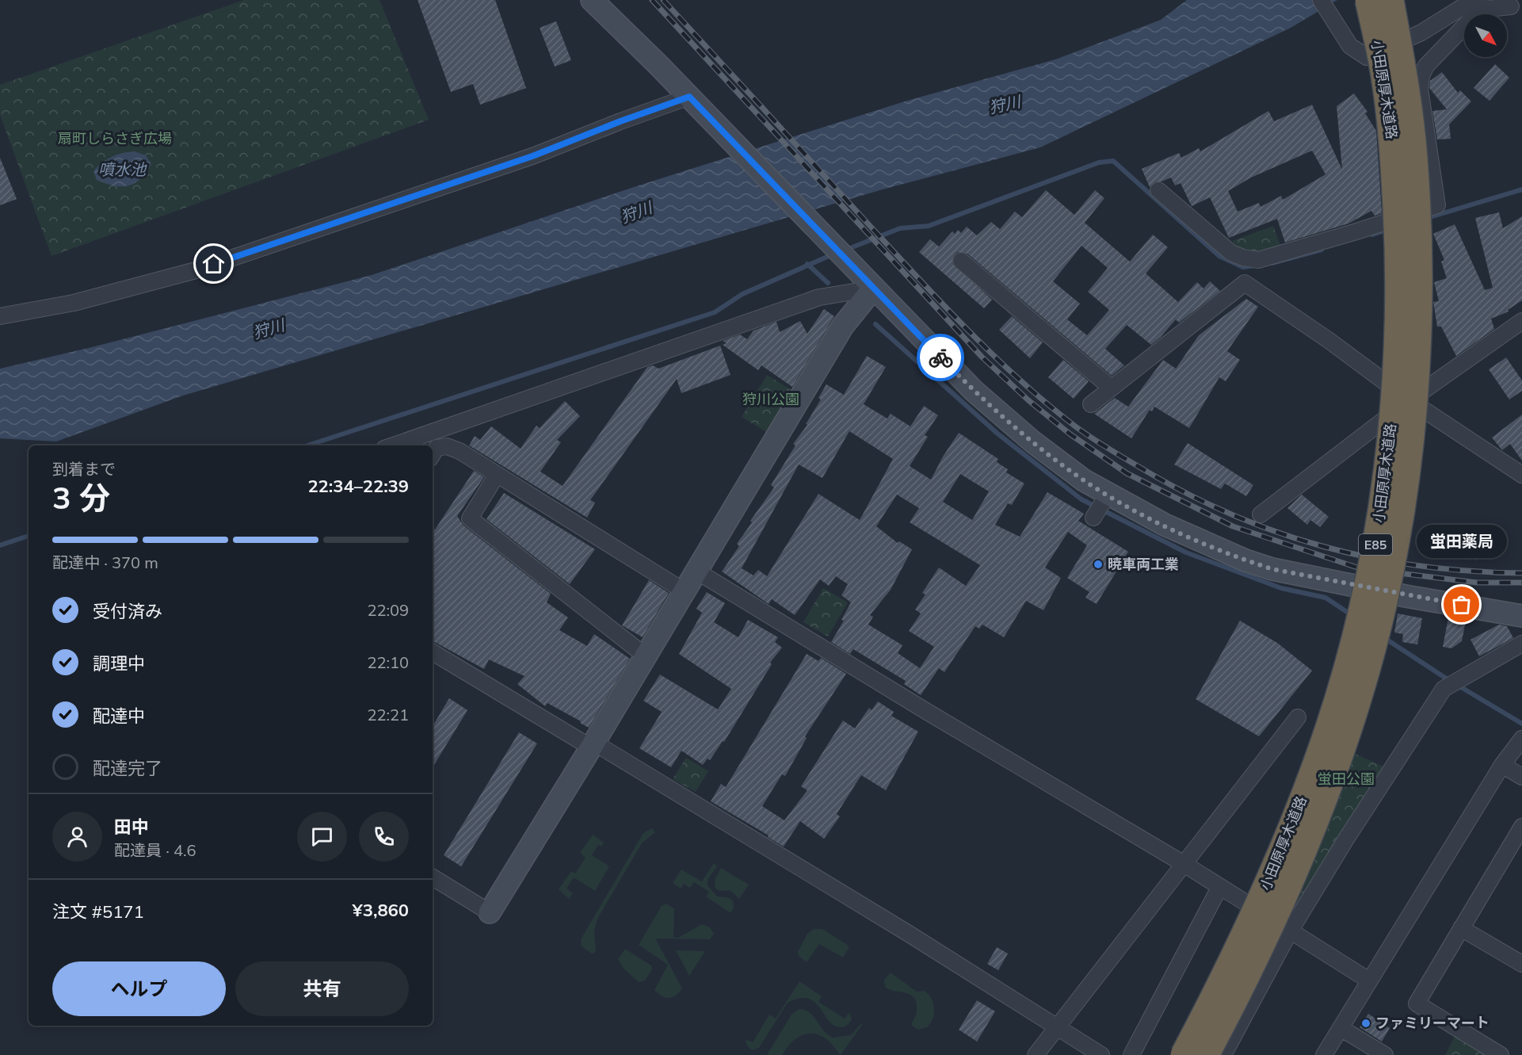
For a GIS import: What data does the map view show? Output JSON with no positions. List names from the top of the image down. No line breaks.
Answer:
{"streets":{"highway":["小田原厚木道路","E85"]},"water":["狩川","噴水池"],"parks":["扇町しらさぎ広場","狩川公園","蛍田公園"],"places":["暁車両工業","蛍田薬局","ファミリーマート"],"north":"bottom right","page":{"heading":["3 分","到着まで","22:34–22:39"],"panel":["田中","配達員 · 4.6","注文 #5171","¥3,860"],"bubble":"蛍田薬局","bar":"配達中 · 370 m","list":[["受付済み","22:09"],["調理中","22:10"],["配達中","22:21"],"配達完了"],"buttons":["ヘルプ","共有"]}}
